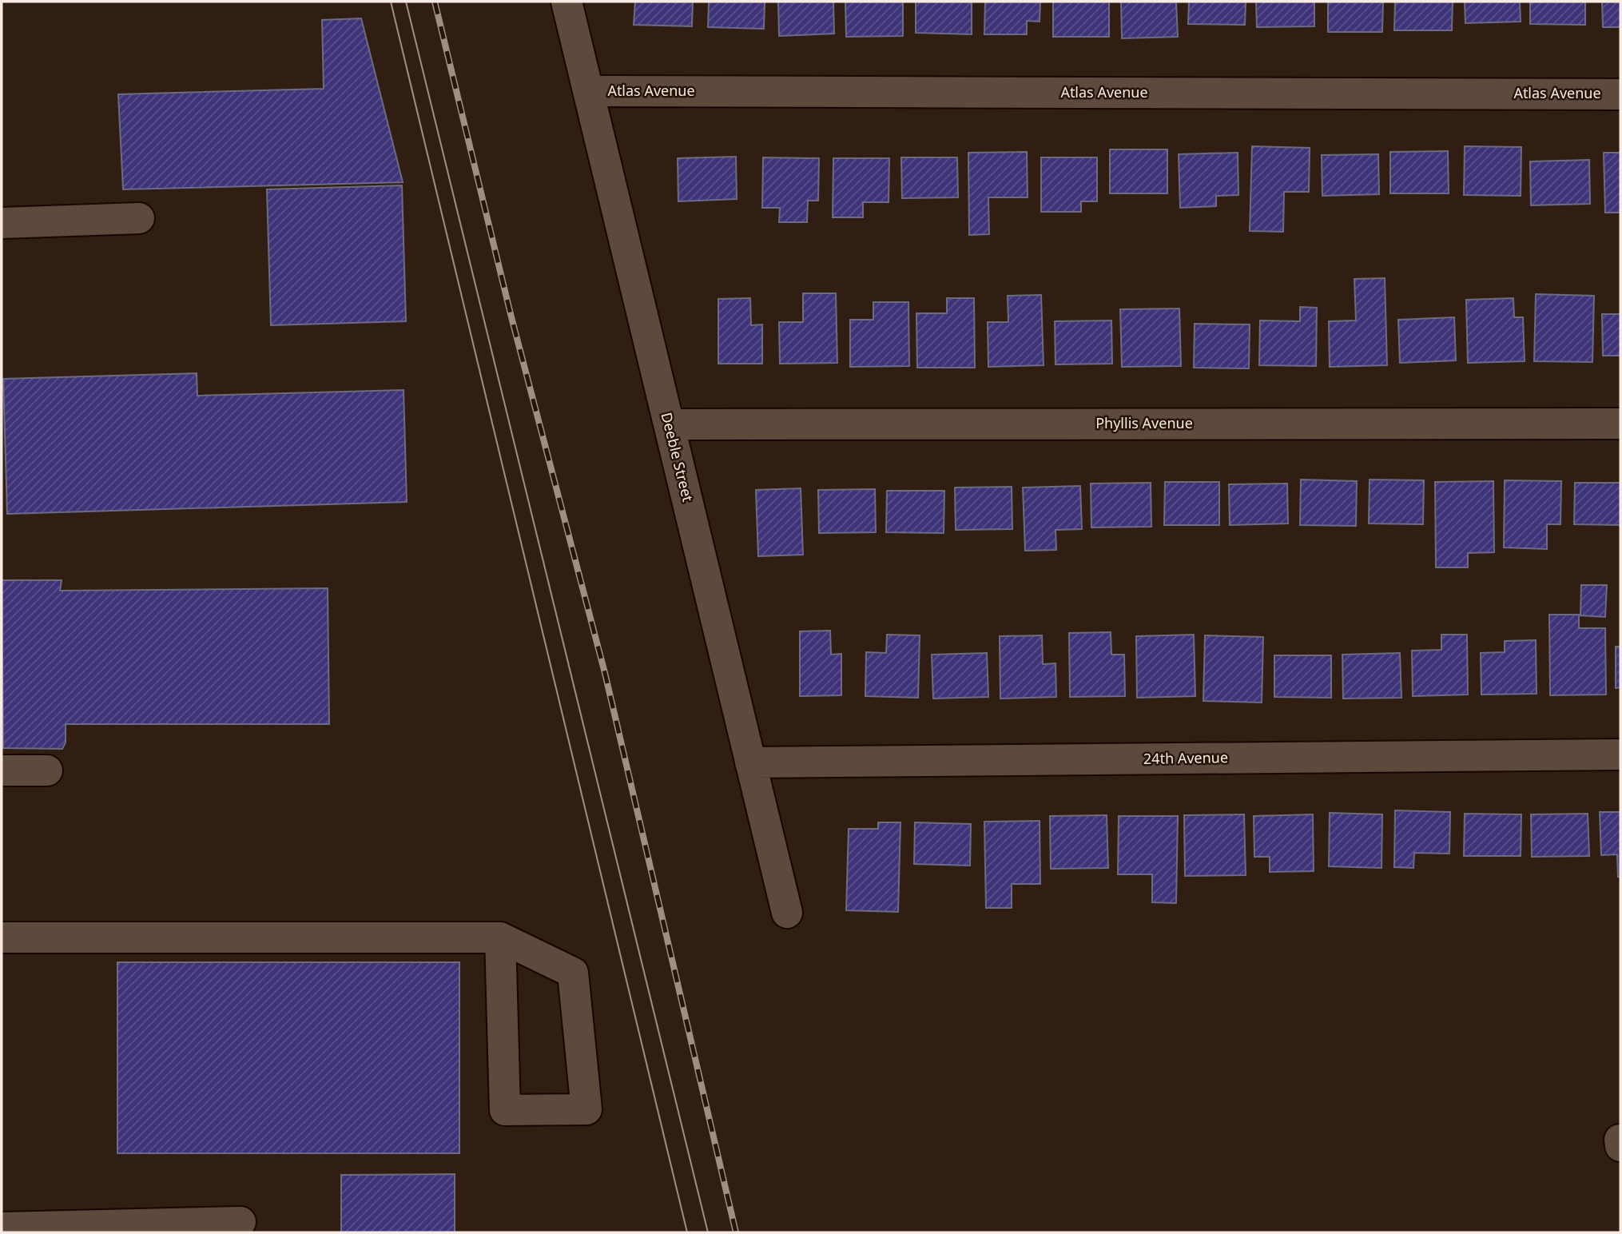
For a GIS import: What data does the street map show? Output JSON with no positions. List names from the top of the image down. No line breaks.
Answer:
{"streets":{"street":["Atlas Avenue","Phyllis Avenue","Deeble Street","24th Avenue"]},"crossings":[["Atlas Avenue","Deeble Street"],["Phyllis Avenue","Deeble Street"],["Deeble Street","24th Avenue"]]}
